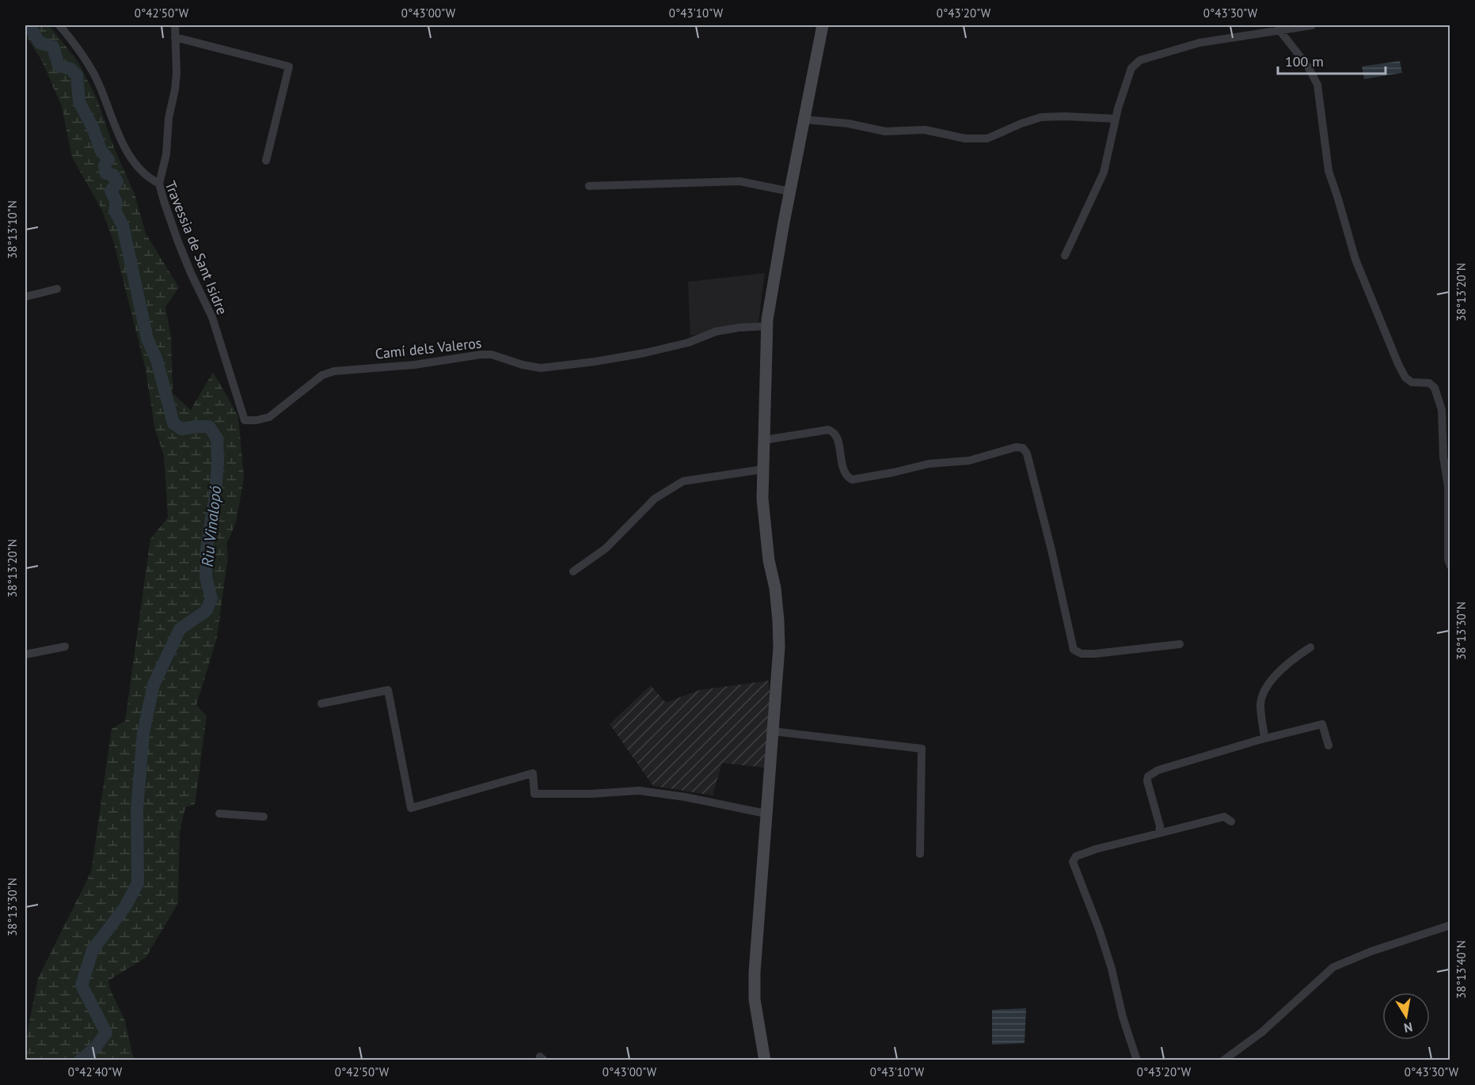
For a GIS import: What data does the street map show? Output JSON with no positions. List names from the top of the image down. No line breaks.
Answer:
{"streets":{"street":["Travessia de Sant Isidre","Camí dels Valeros"]},"crossings":[["Travessia de Sant Isidre","Camí dels Valeros"]],"water":["Riu Vinalopó"],"scale_bar":"100 m","north":"bottom","coordinates":["0°42'50\"W","0°43'00\"W","0°43'10\"W","0°43'20\"W","0°43'30\"W","38°13'10\"N","38°13'20\"N","38°13'30\"N","38°13'40\"N","0°42'40\"W"]}
